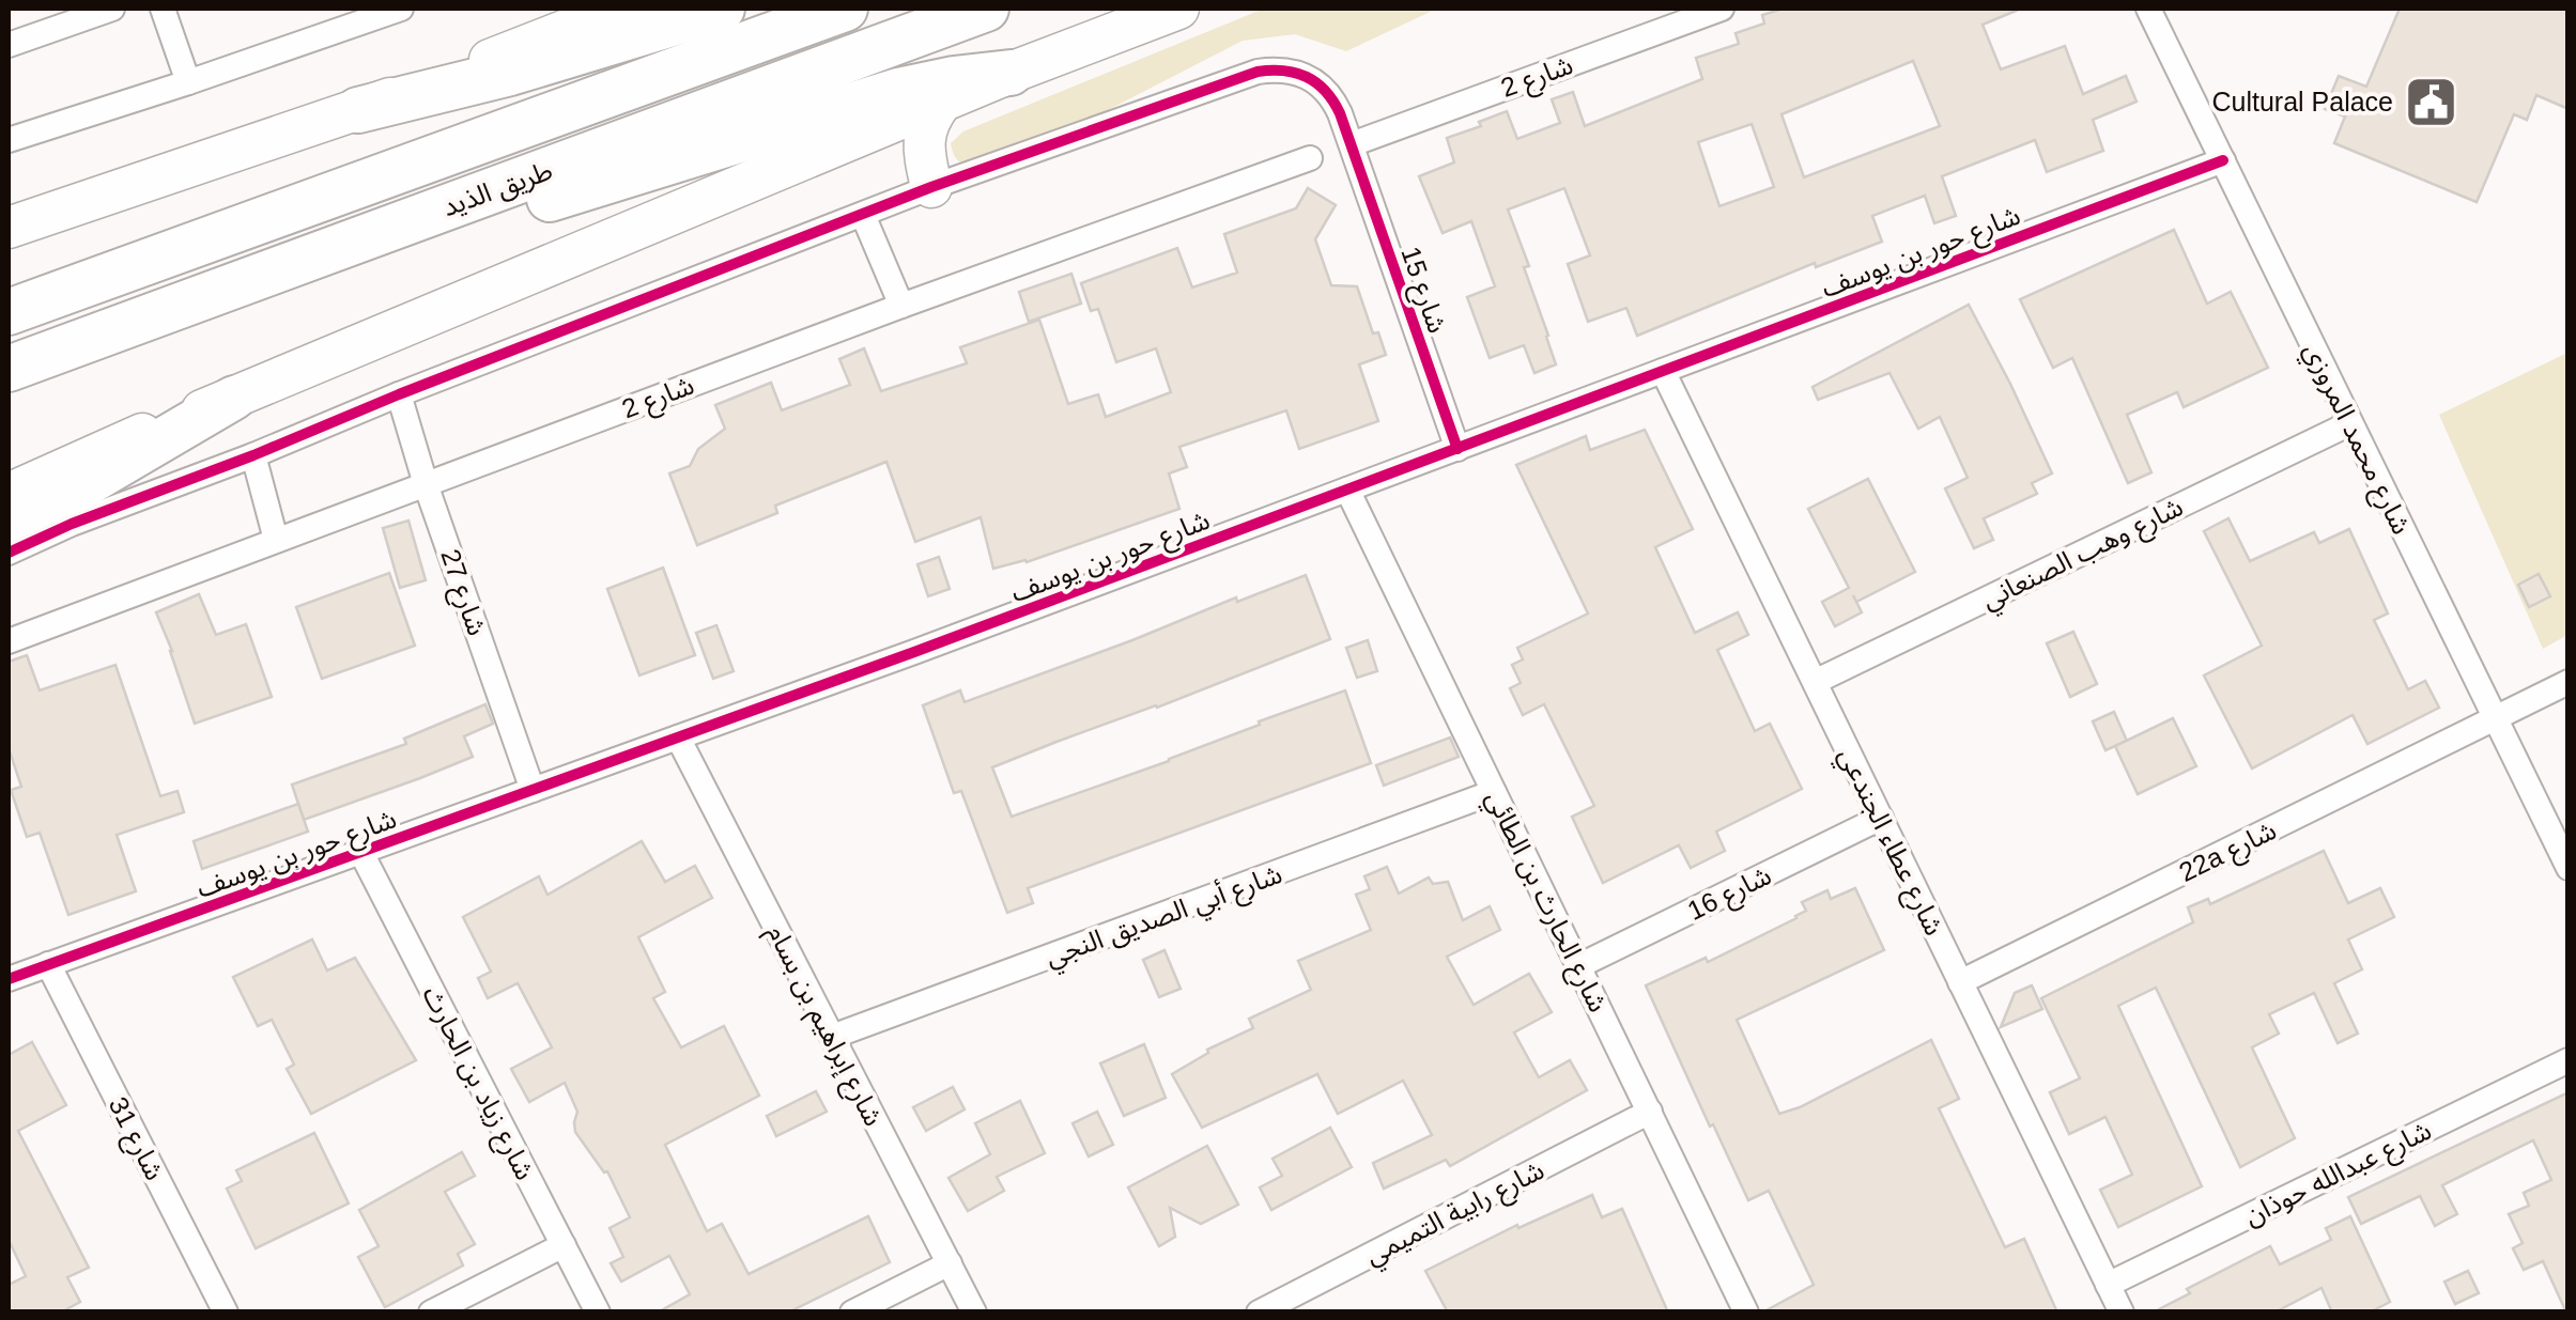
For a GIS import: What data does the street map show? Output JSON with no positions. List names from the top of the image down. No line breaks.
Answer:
{"streets":{"highway":["طريق الذيد"],"street":["شارع 2","شارع حور بن يوسف","شارع 15","شارع محمد المروزي","شارع وهب الصنعاني","شارع 27","شارع عطاء الجندعي","22a شارع","شارع 16","شارع الحارث بن الطائي","شارع أبي الصديق النجي","شارع إبراهيم بن بسام","شارع زياد بن الحارث","شارع 31","شارع عبدالله حوذان","شارع رابية التميمي"]},"crossings":[["شارع 2","شارع 15"],["شارع 2","شارع 27"],["شارع حور بن يوسف","شارع 15"],["شارع حور بن يوسف","شارع محمد المروزي"],["شارع حور بن يوسف","شارع 27"],["شارع حور بن يوسف","شارع عطاء الجندعي"],["شارع حور بن يوسف","شارع الحارث بن الطائي"],["شارع حور بن يوسف","شارع إبراهيم بن بسام"],["شارع حور بن يوسف","شارع زياد بن الحارث"],["شارع حور بن يوسف","شارع 31"],["شارع 15","شارع 27"],["شارع محمد المروزي","شارع وهب الصنعاني"],["شارع محمد المروزي","22a شارع"],["شارع وهب الصنعاني","شارع عطاء الجندعي"],["شارع عطاء الجندعي","22a شارع"],["شارع عطاء الجندعي","شارع 16"],["شارع عطاء الجندعي","شارع عبدالله حوذان"],["شارع 16","شارع الحارث بن الطائي"],["شارع الحارث بن الطائي","شارع أبي الصديق النجي"],["شارع الحارث بن الطائي","شارع رابية التميمي"],["شارع أبي الصديق النجي","شارع إبراهيم بن بسام"]],"places":{"public building":["Cultural Palace"]}}
